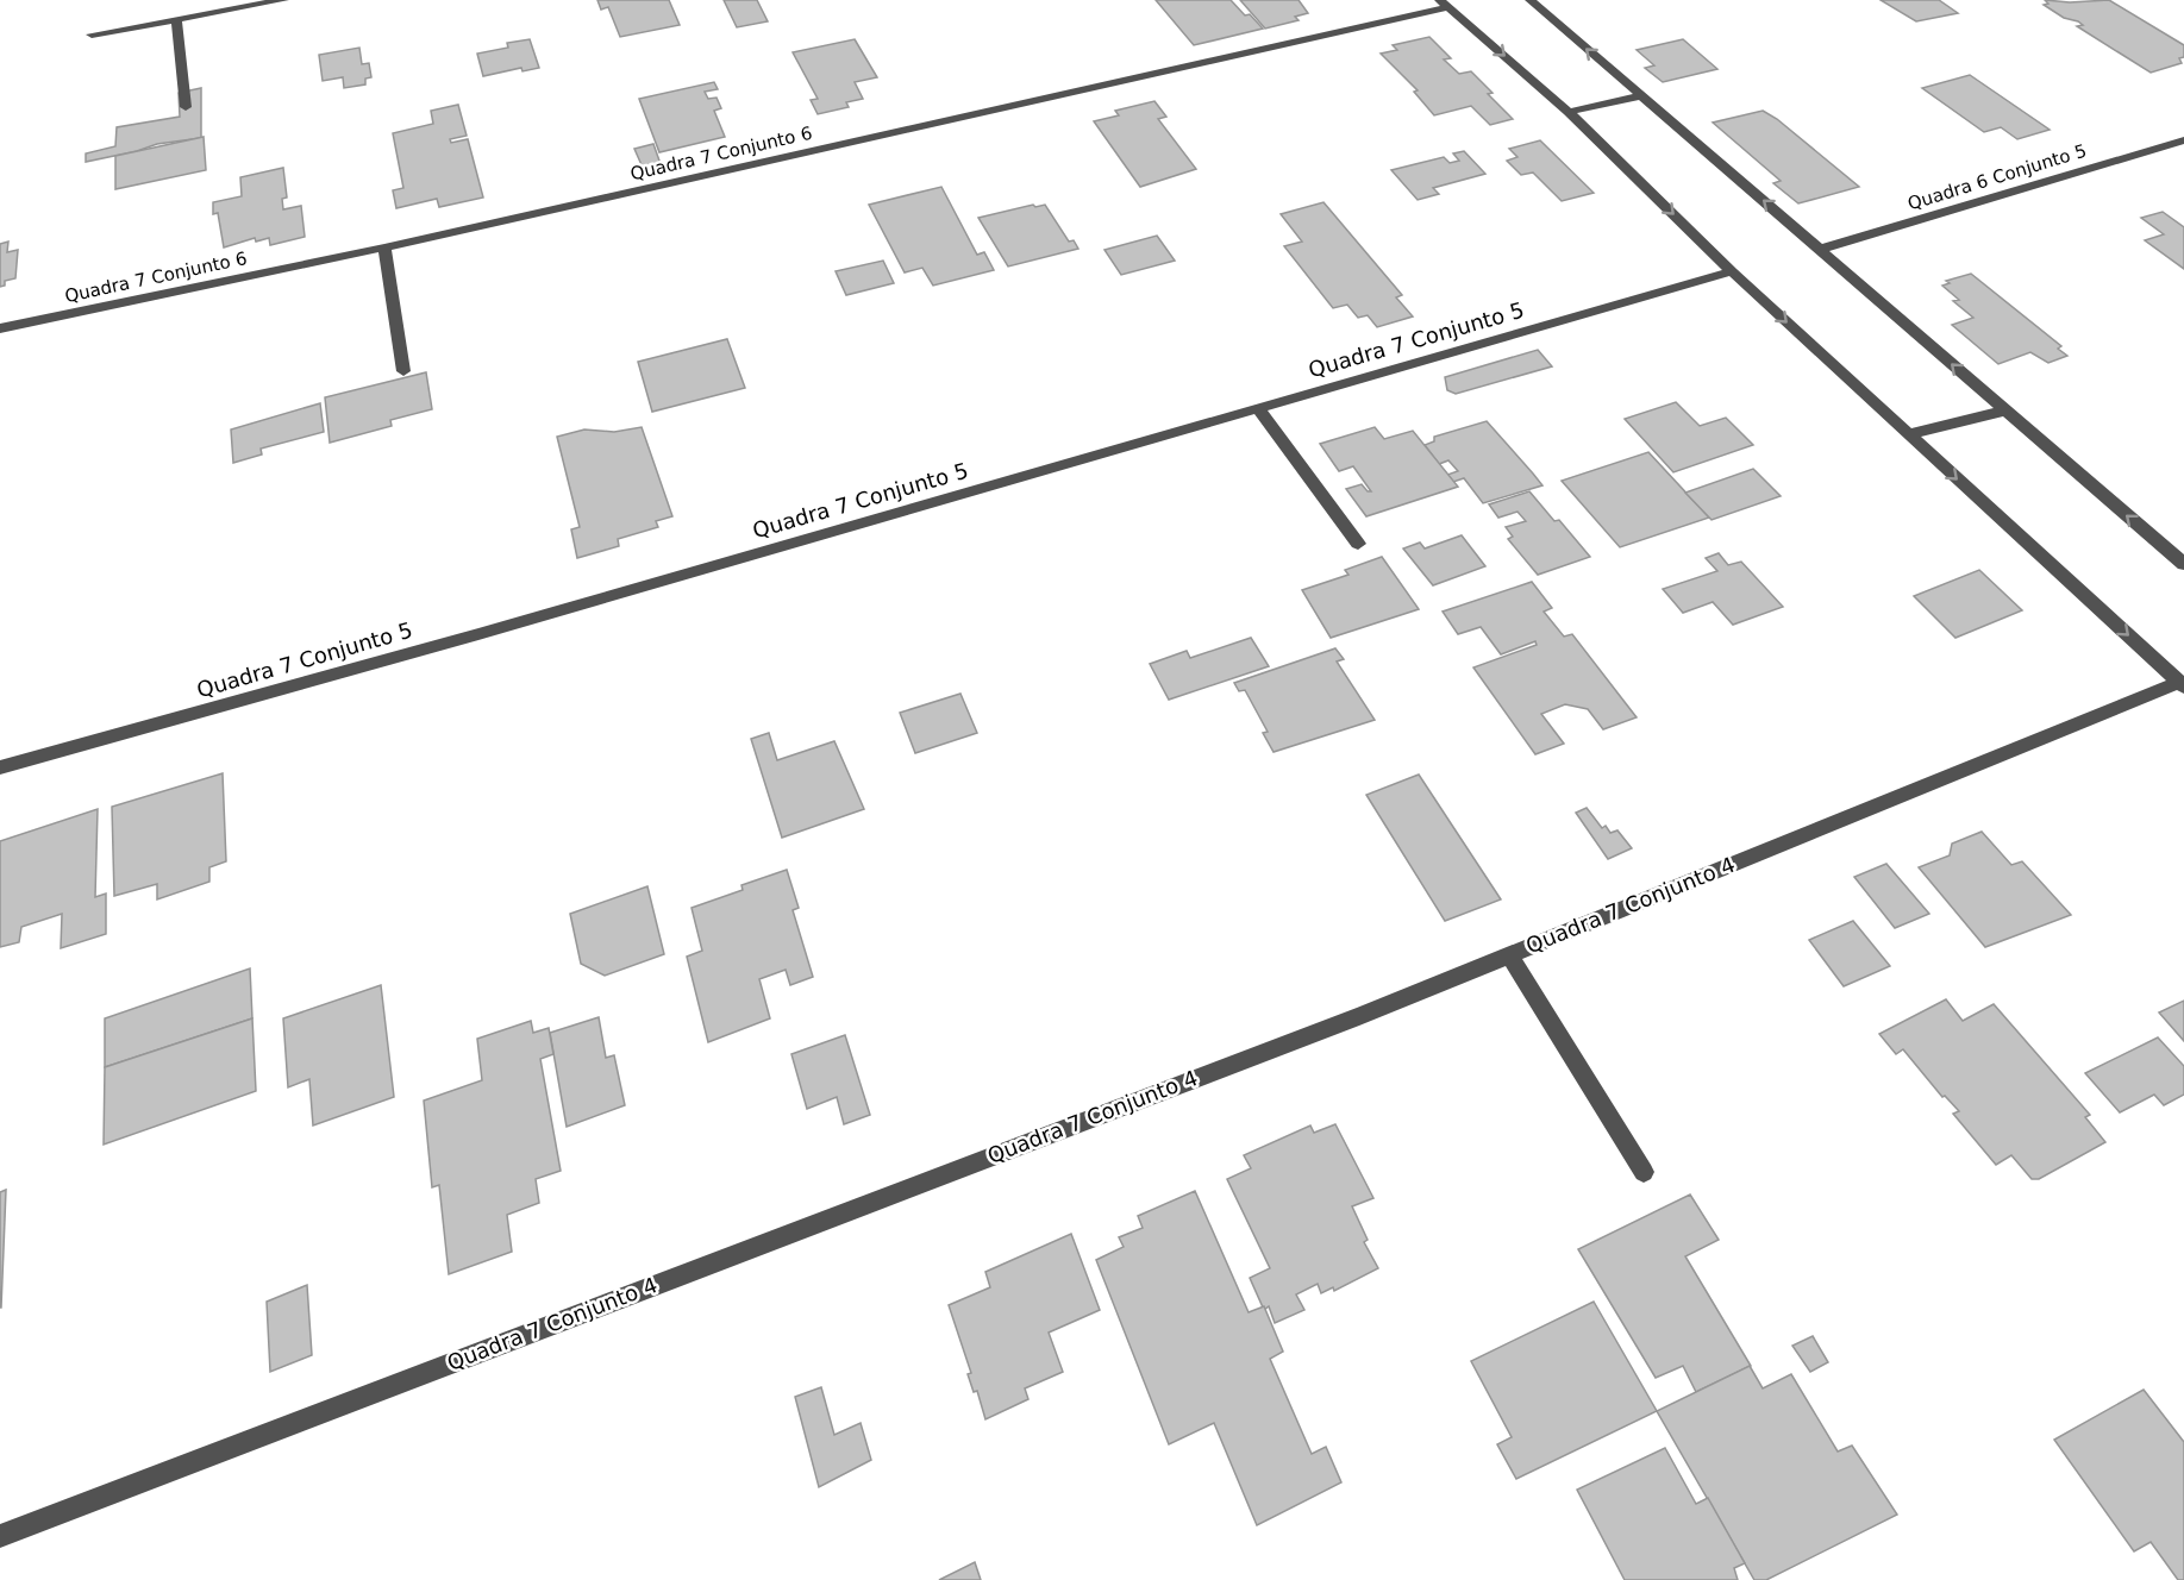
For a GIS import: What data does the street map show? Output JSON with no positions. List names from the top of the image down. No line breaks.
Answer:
{"streets":{"street":["Quadra 7 Conjunto 6","Quadra 6 Conjunto 5","Quadra 7 Conjunto 5","Quadra 7 Conjunto 4"]}}
